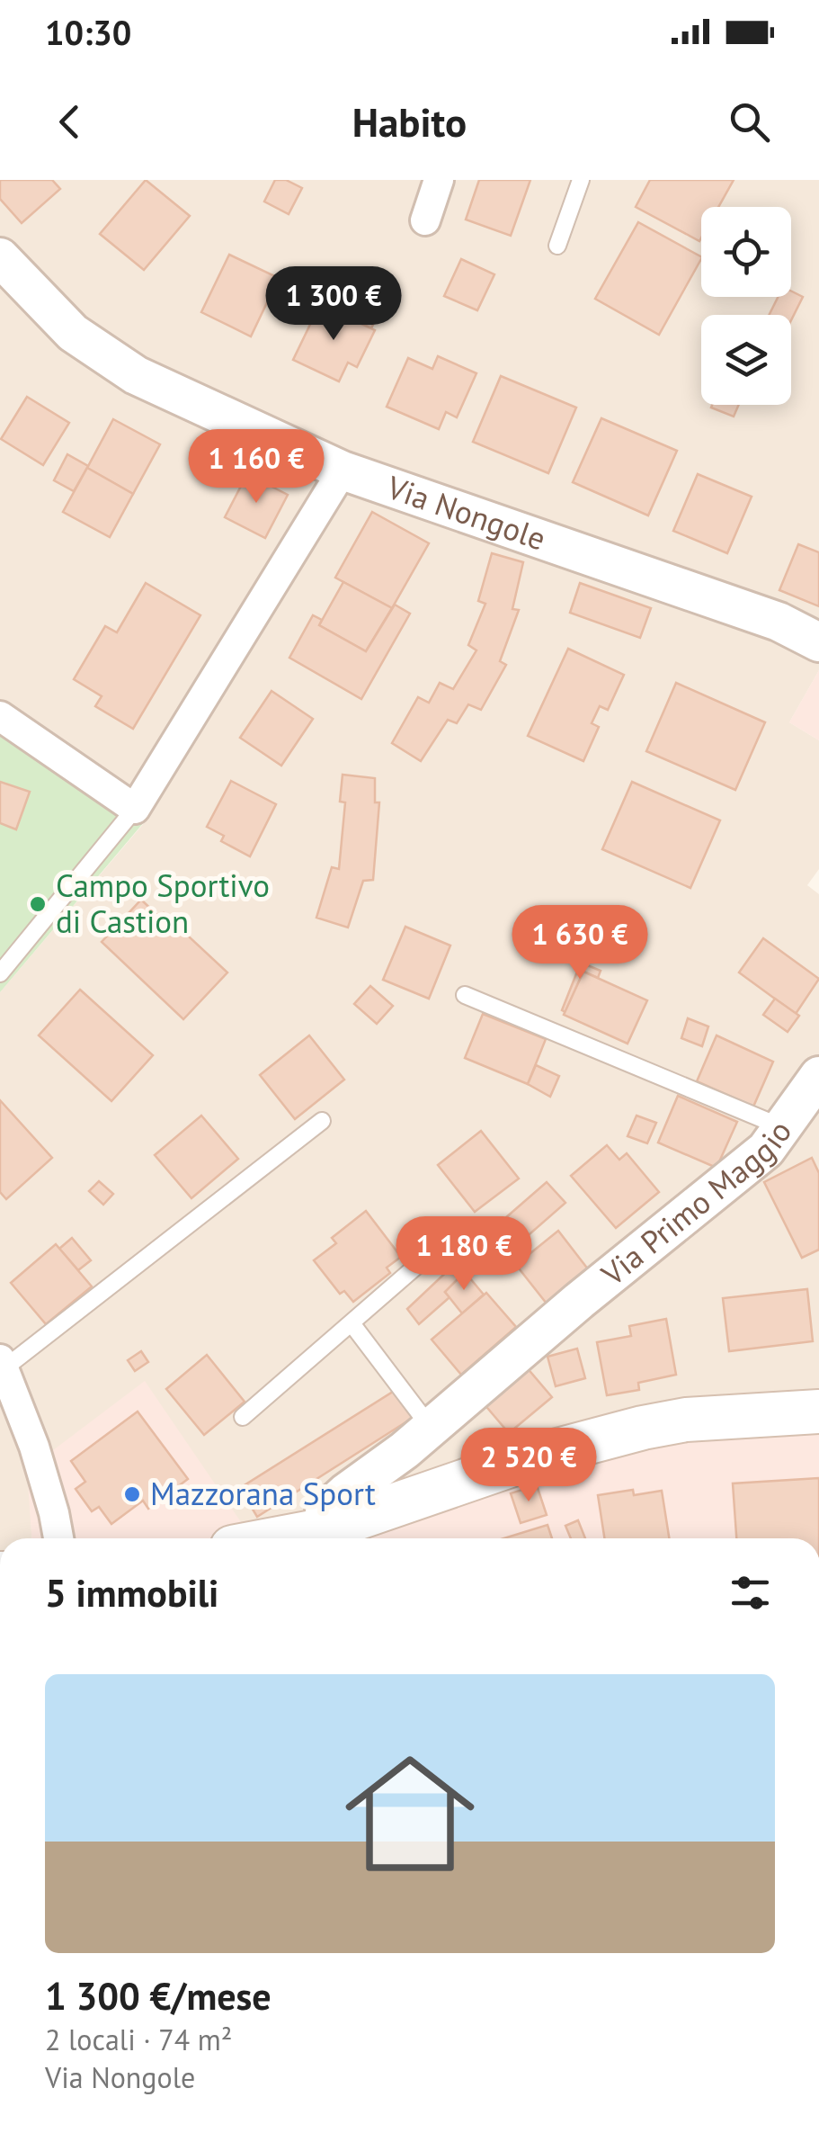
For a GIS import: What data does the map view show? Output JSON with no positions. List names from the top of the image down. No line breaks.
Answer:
{"streets":{"street":["Via Nongole","Via Primo Maggio"]},"places":["Campo Sportivo di Castion","Mazzorana Sport"],"page":{"status":"10:30","header":"Habito","price":["1 300 €","1 160 €","1 630 €","1 180 €","2 520 €"],"heading":"5 immobili","list":[{"name":"1 300 €/mese","note":"2 locali · 74 m² · Via Nongole"}]}}
